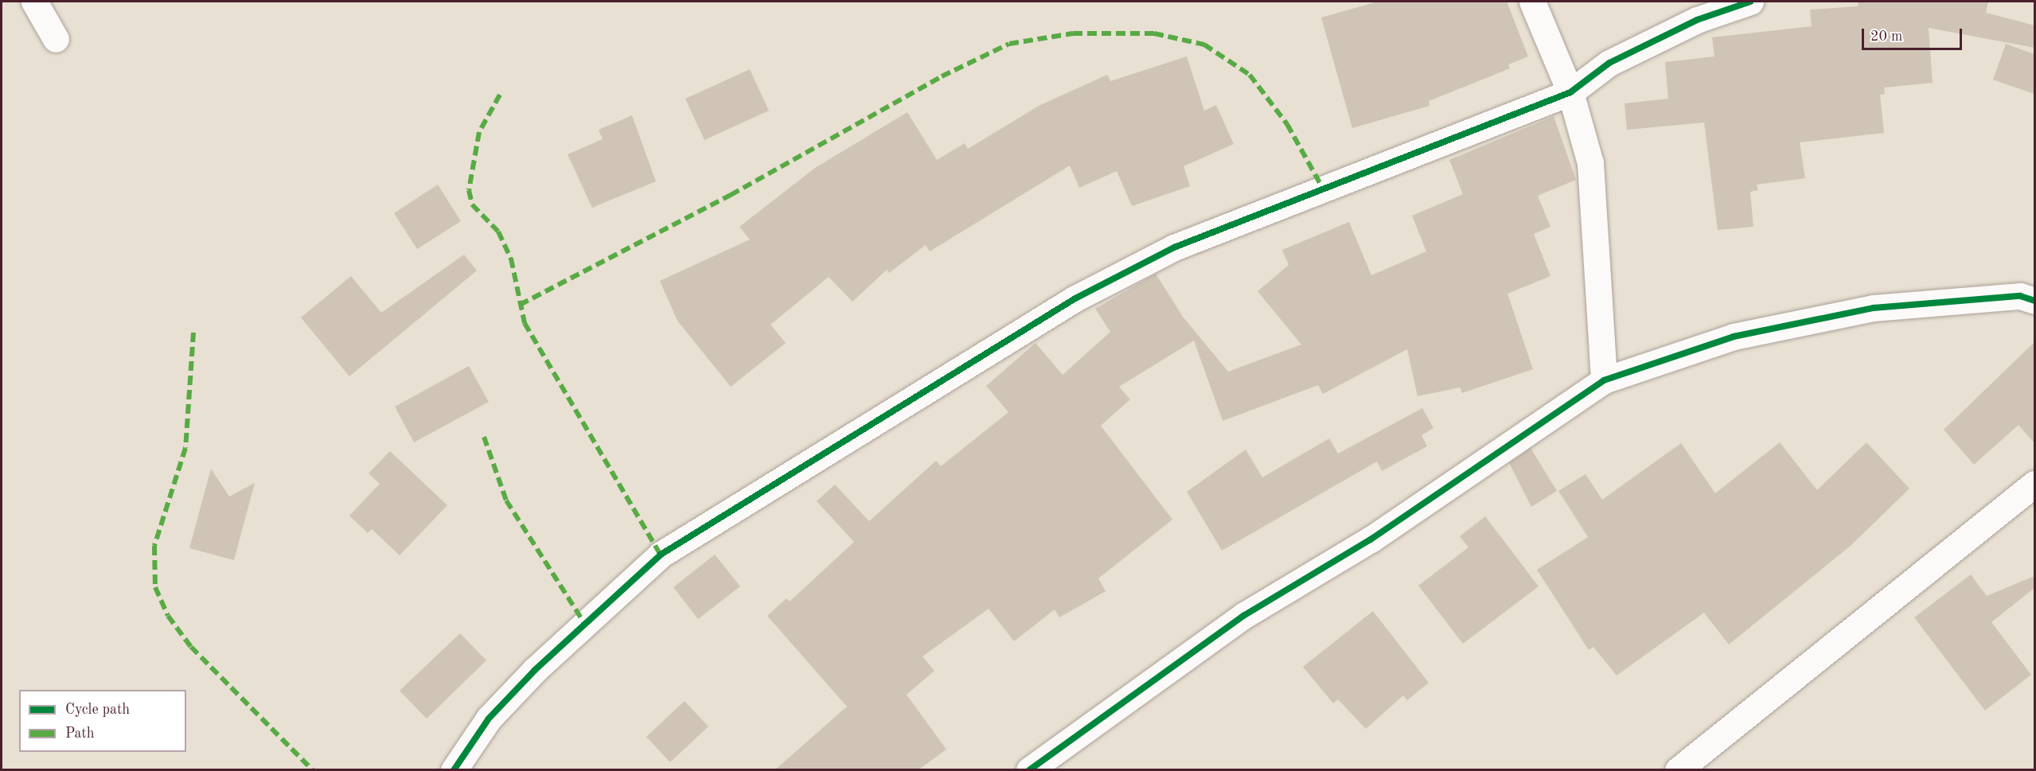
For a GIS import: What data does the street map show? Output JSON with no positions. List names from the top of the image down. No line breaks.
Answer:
{"legend":["Cycle path","Path"],"scale_bar":"20 m"}
